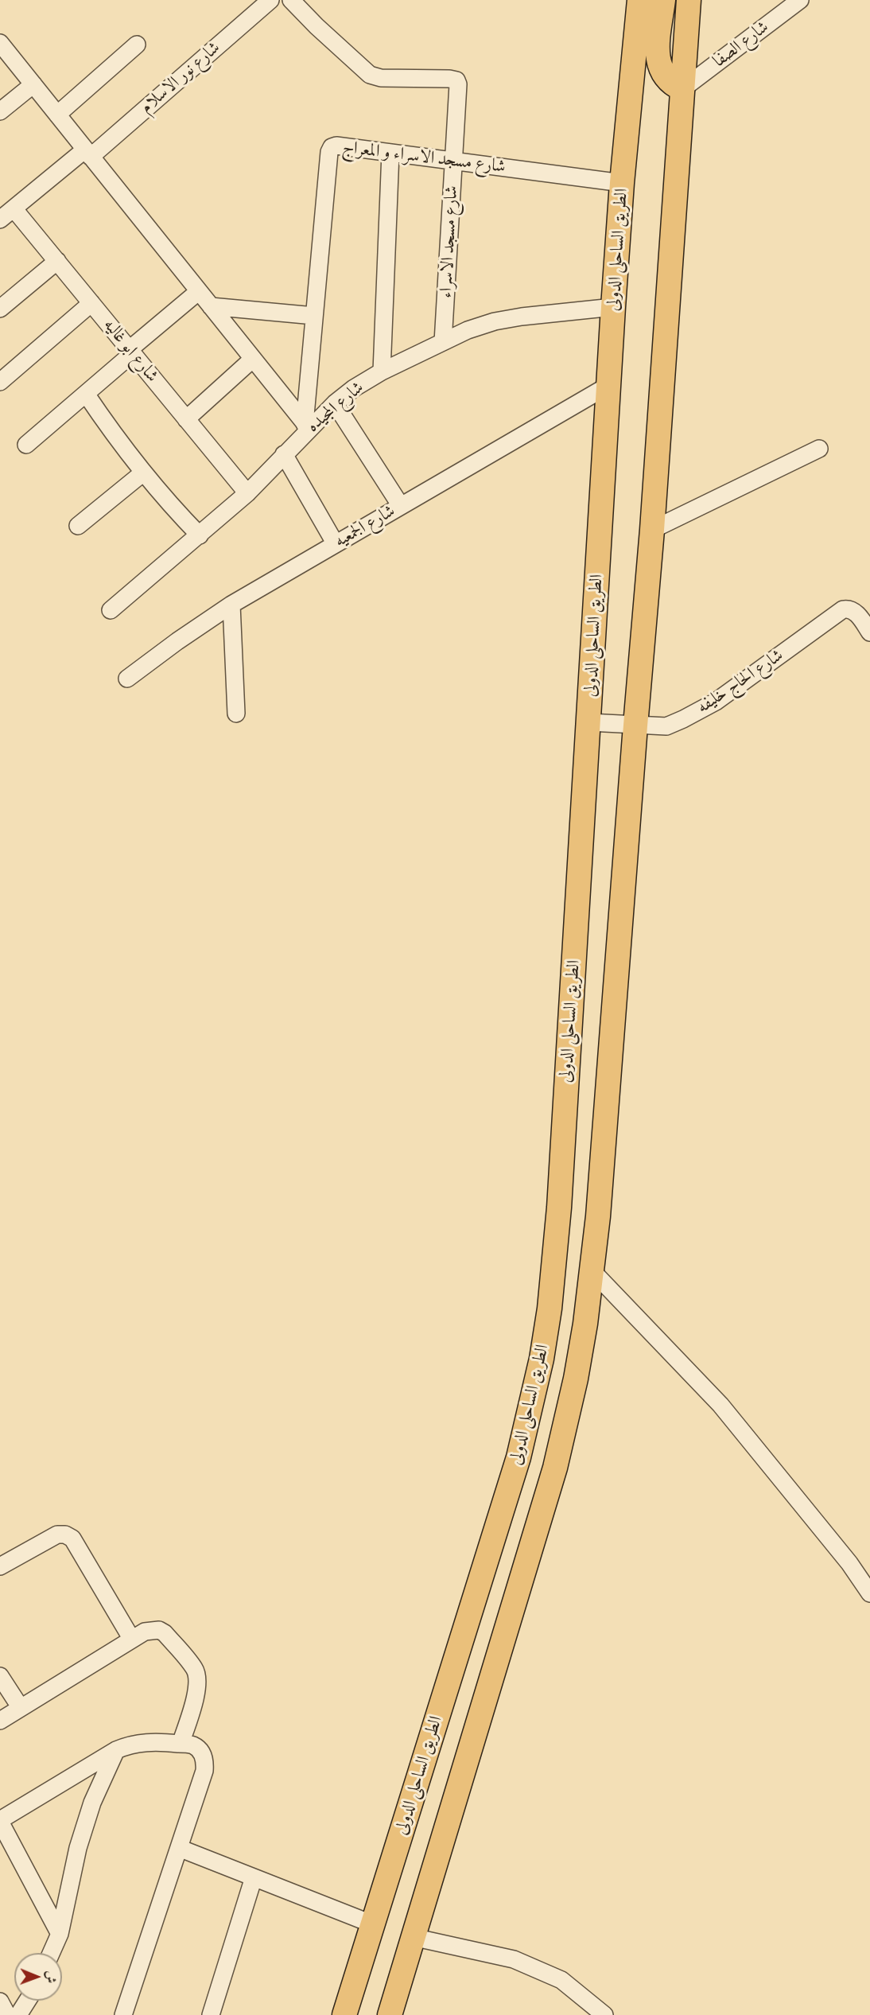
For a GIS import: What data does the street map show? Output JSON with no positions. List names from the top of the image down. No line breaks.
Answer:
{"streets":{"highway":["الطريق الساحلى الدولى"],"street":["شارع الصفا","شارع نور الاسلام","شارع مسجد الاسراء و المعراج","شارع مسجد الاسراء","شارع ابو غاليه","شارع المجيده","شارع الجمعيه","شارع الحاج خليفه"]},"crossings":[["شارع نور الاسلام","شارع ابو غاليه"],["شارع مسجد الاسراء و المعراج","شارع مسجد الاسراء"],["شارع مسجد الاسراء و المعراج","الطريق الساحلى الدولى"],["شارع مسجد الاسراء و المعراج","شارع المجيده"],["شارع مسجد الاسراء","شارع المجيده"],["الطريق الساحلى الدولى","شارع المجيده"],["الطريق الساحلى الدولى","شارع الجمعيه"],["الطريق الساحلى الدولى","شارع الحاج خليفه"],["شارع ابو غاليه","شارع المجيده"]],"north":"right"}
